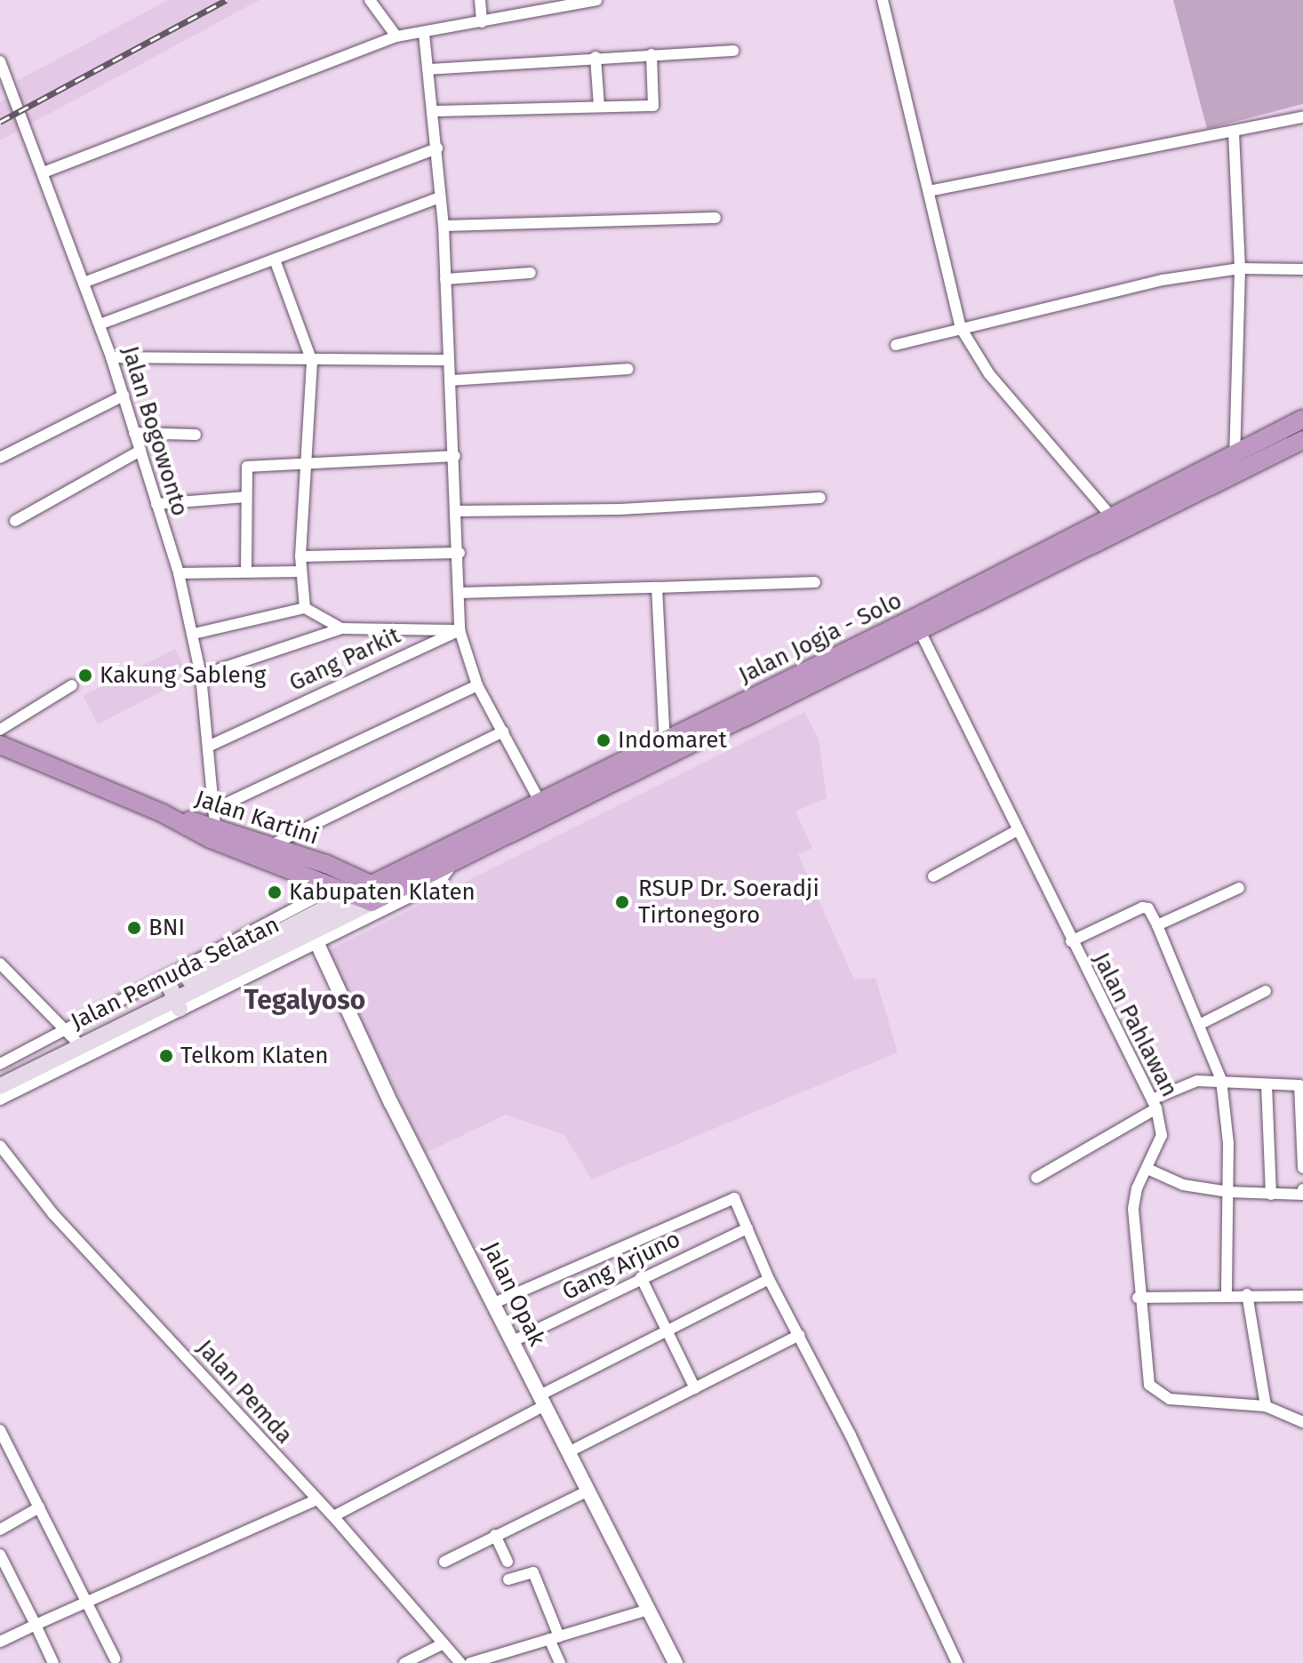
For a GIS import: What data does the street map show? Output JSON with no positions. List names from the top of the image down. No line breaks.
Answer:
{"streets":{"highway":["Jalan Jogja - Solo","Jalan Kartini"],"main road":["Jalan Pemuda Selatan"],"street":["Jalan Bogowonto","Gang Parkit","Jalan Pahlawan","Gang Arjuno","Jalan Opak","Jalan Pemda"]},"crossings":[["Jalan Bogowonto","Gang Parkit"],["Jalan Bogowonto","Jalan Kartini"],["Jalan Jogja - Solo","Jalan Pemuda Selatan"],["Jalan Jogja - Solo","Jalan Pahlawan"],["Jalan Pemuda Selatan","Jalan Opak"],["Gang Arjuno","Jalan Opak"]],"districts":["Tegalyoso"],"places":["Kakung Sableng","Indomaret","Kabupaten Klaten","RSUP Dr. Soeradji Tirtonegoro","BNI","Telkom Klaten"]}
